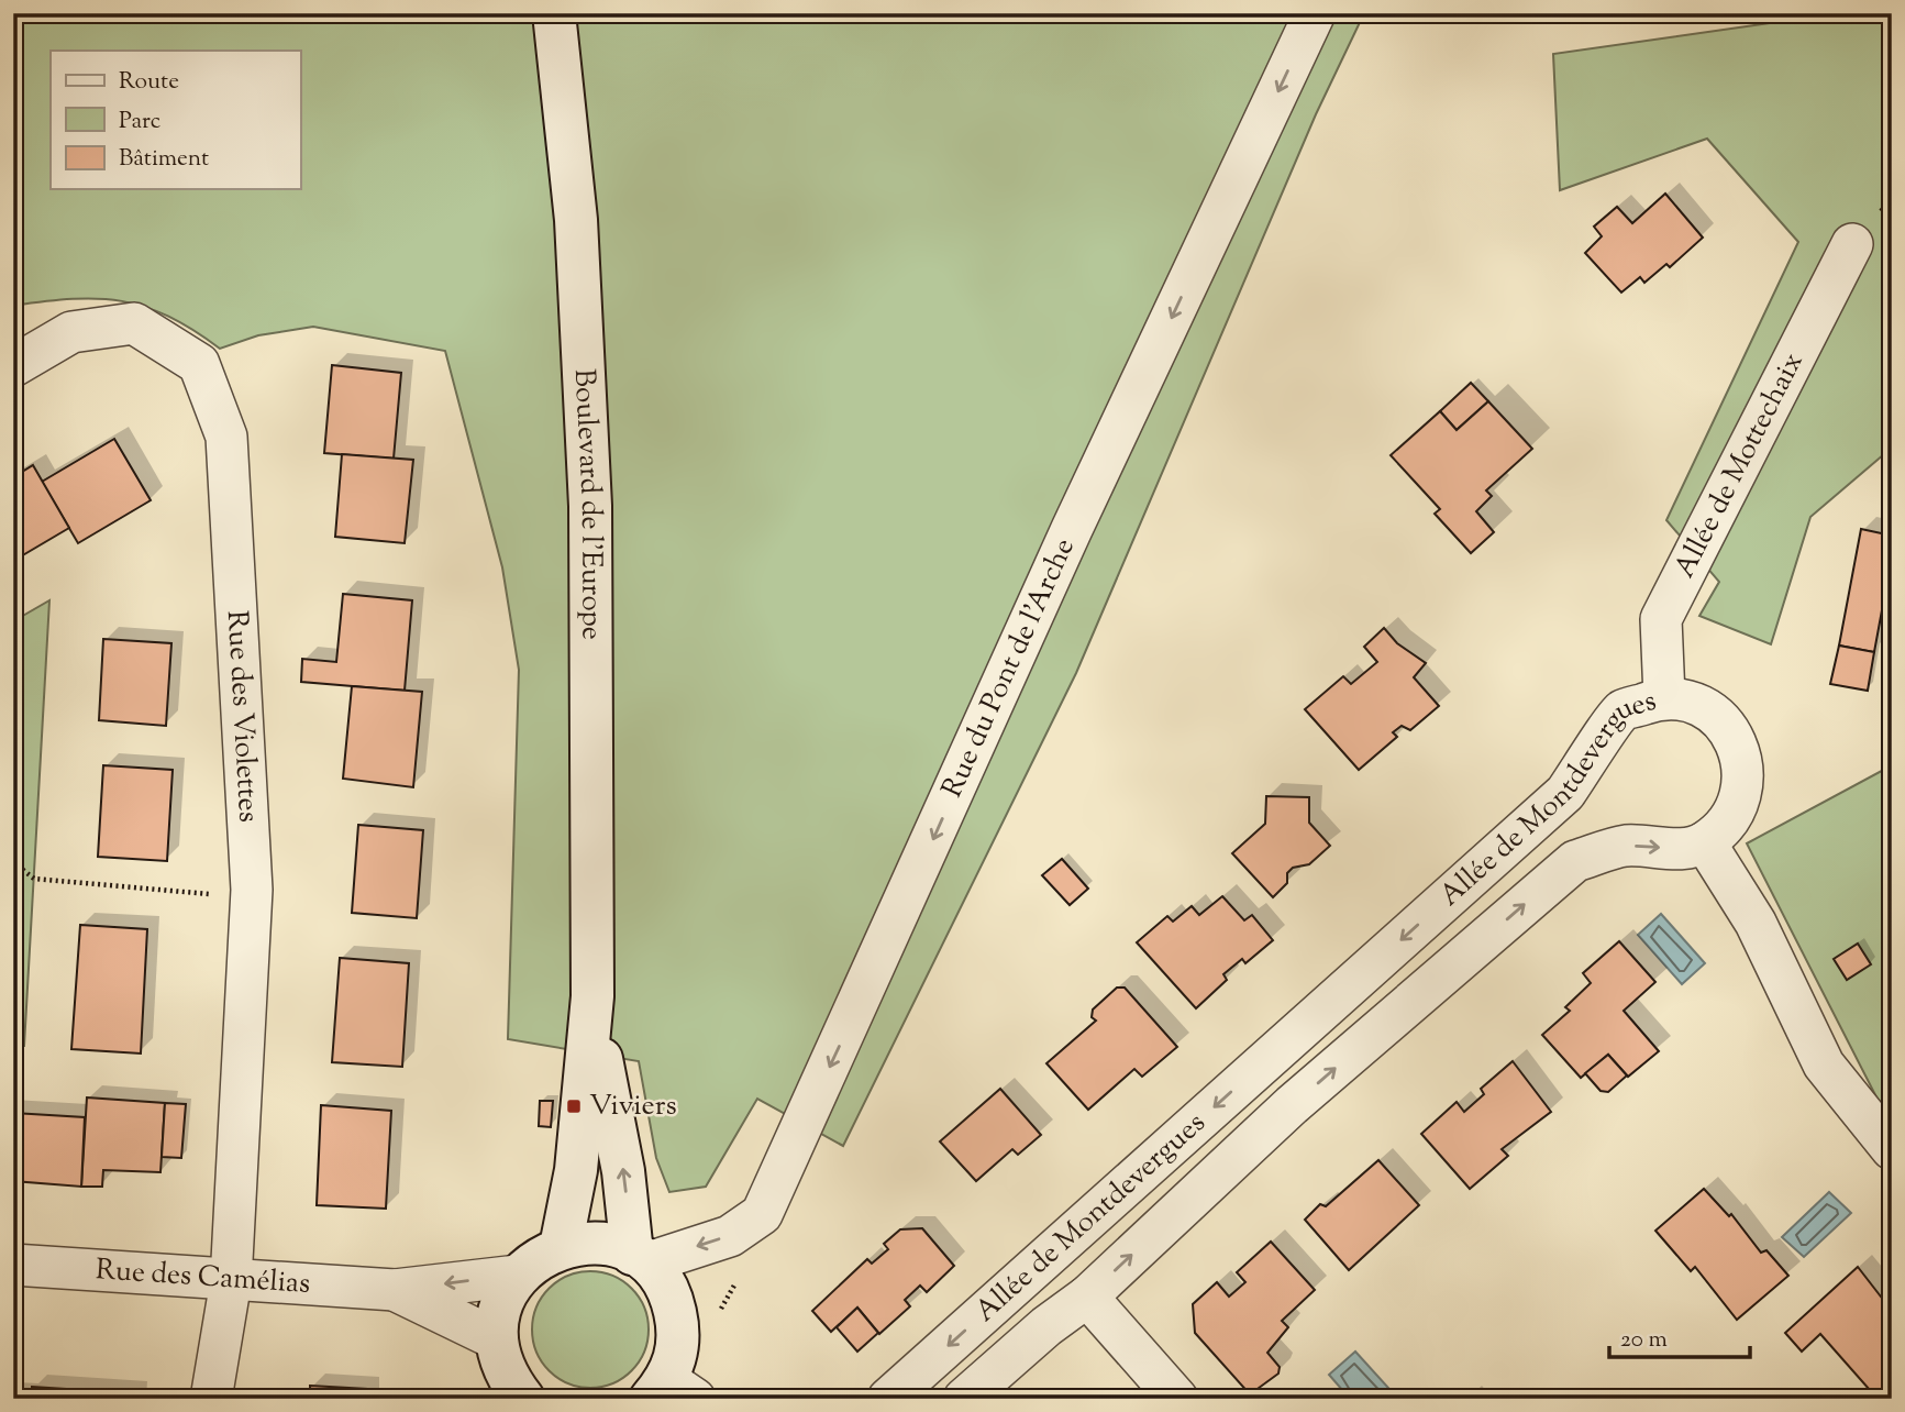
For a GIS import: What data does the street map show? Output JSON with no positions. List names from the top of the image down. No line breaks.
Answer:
{"streets":{"street":["Allée de Mottechaix","Boulevard de l'Europe","Rue du Pont de l'Arche","Rue des Violettes","Allée de Montdevergues","Rue des Camélias"]},"crossings":[["Allée de Mottechaix","Allée de Montdevergues"],["Boulevard de l'Europe","Rue du Pont de l'Arche"],["Rue des Violettes","Rue des Camélias"]],"one_way":["Rue du Pont de l'Arche"],"places":{"transit":["Viviers"]},"legend":["Route","Parc","Bâtiment"],"scale_bar":"20 m"}
